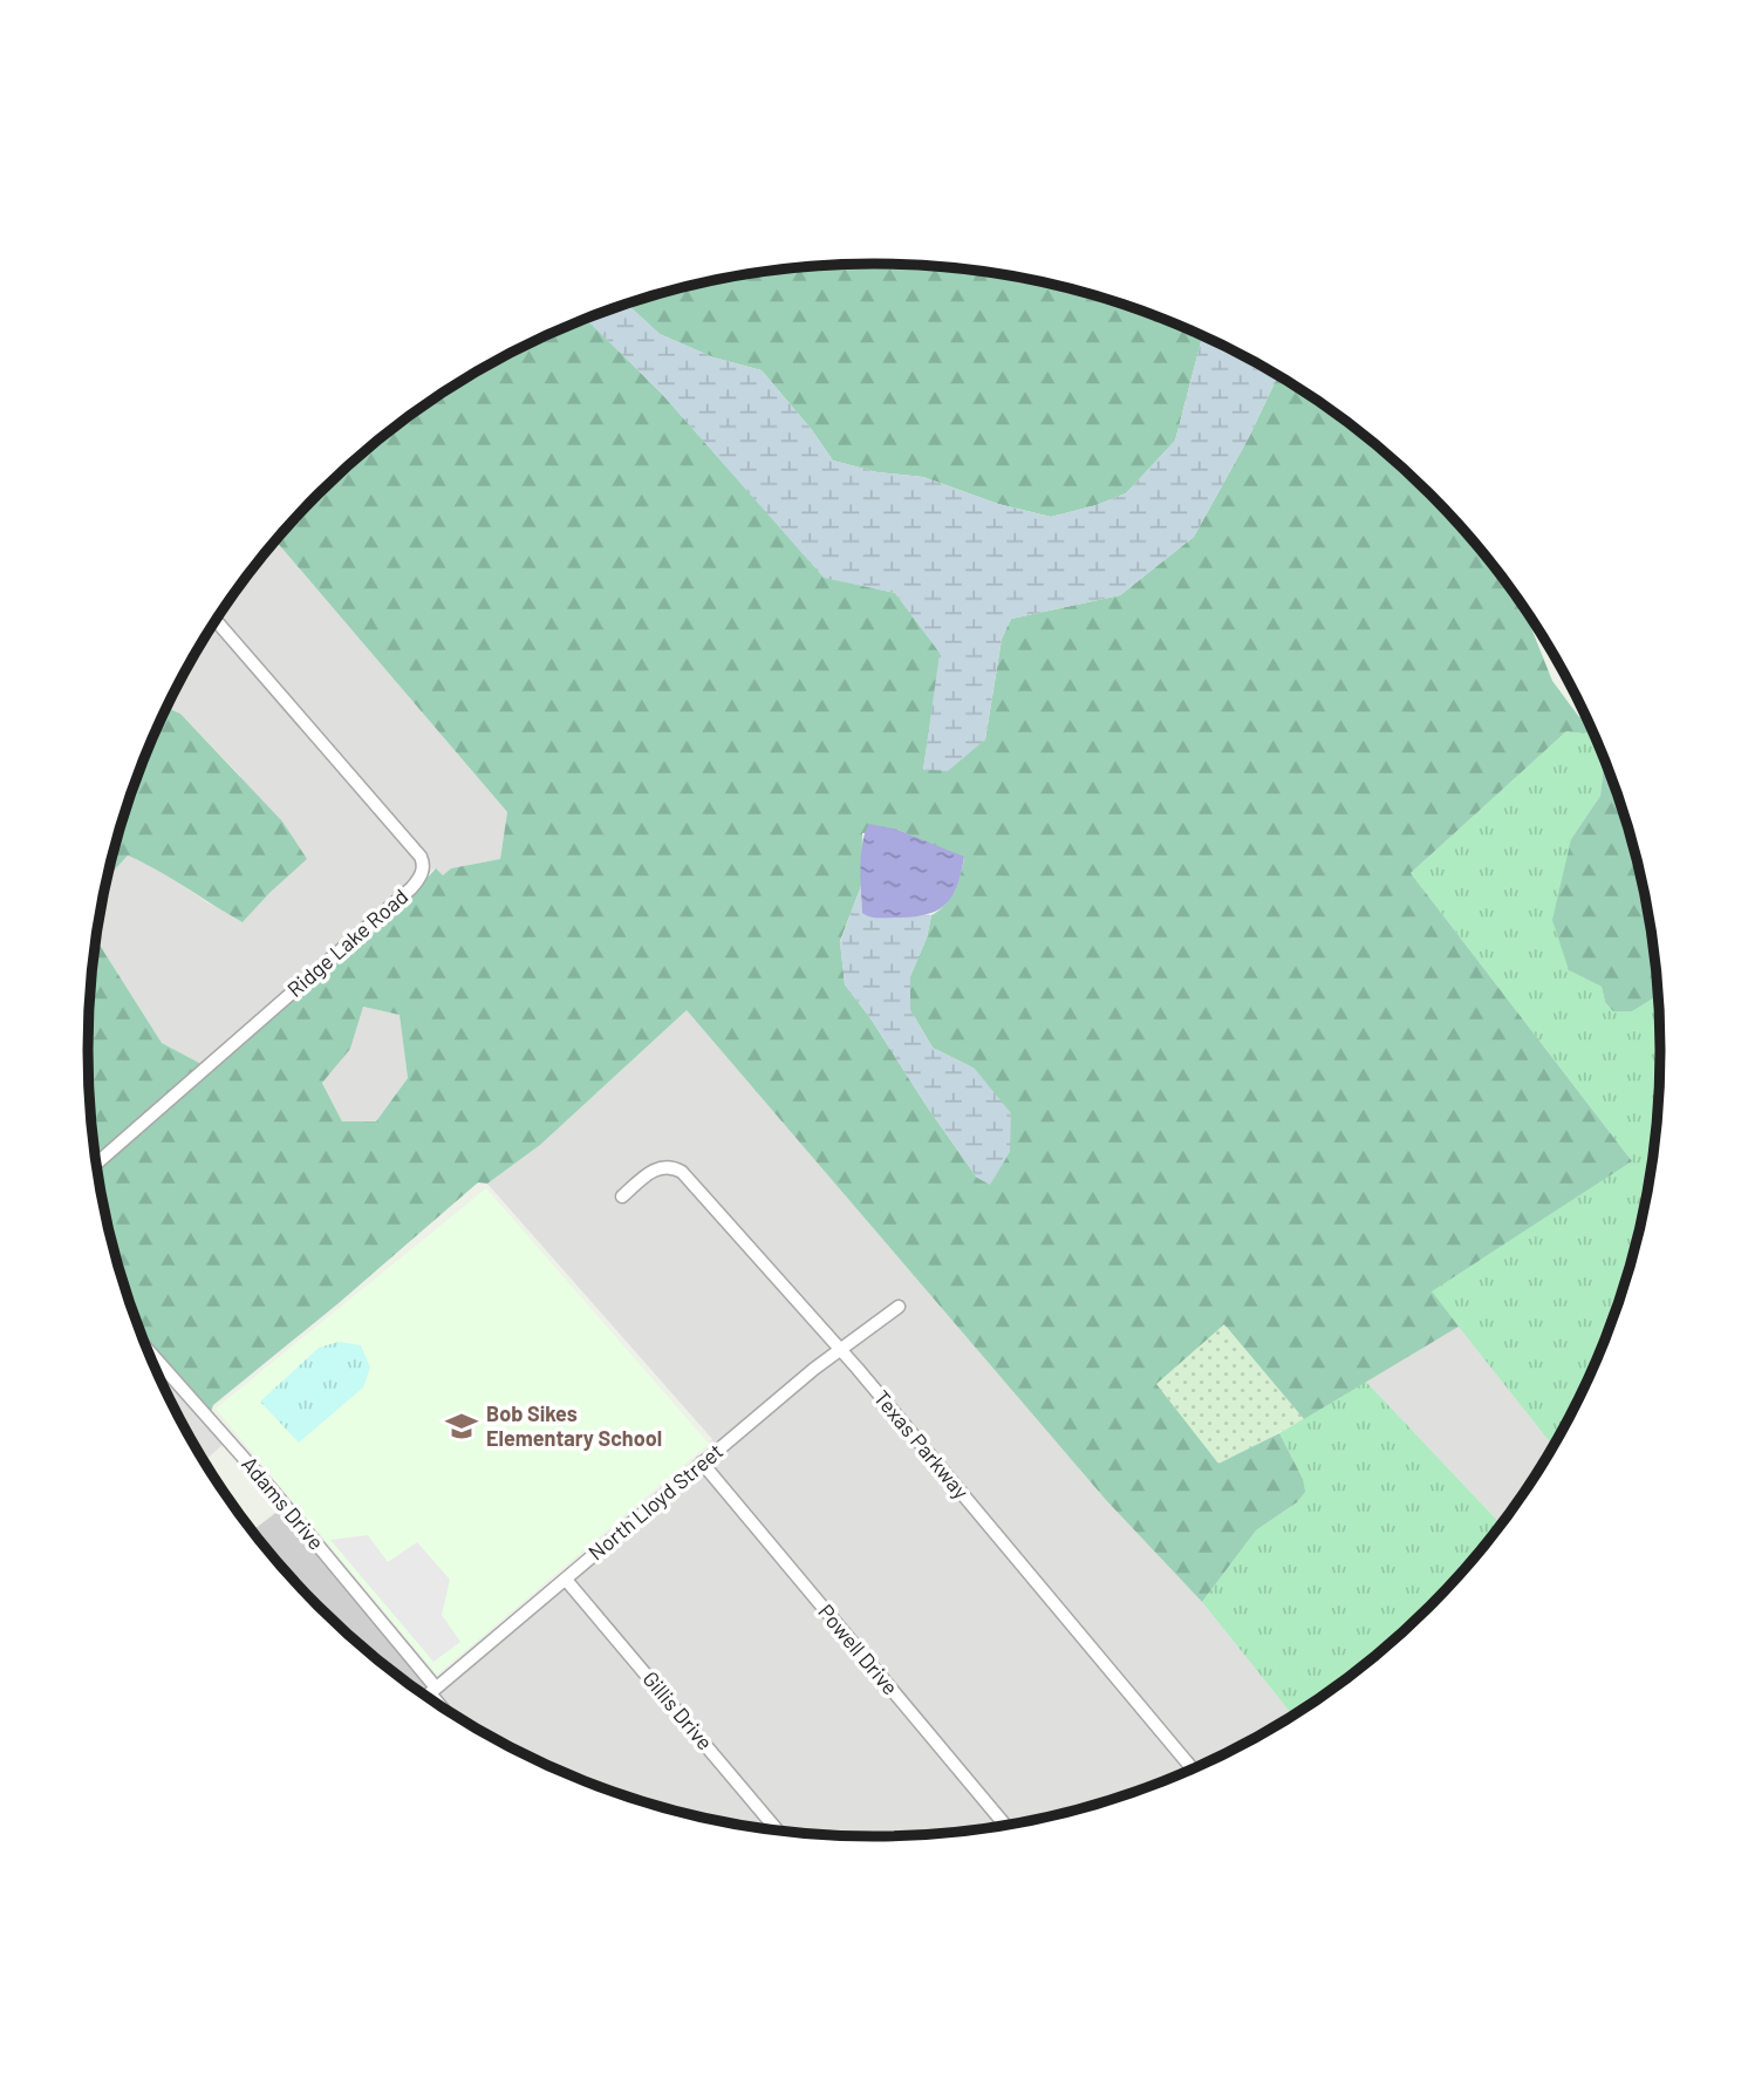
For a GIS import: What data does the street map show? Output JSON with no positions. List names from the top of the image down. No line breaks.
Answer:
{"streets":{"street":["Ridge Lake Road","Texas Parkway","North Lloyd Street","Adams Drive","Powell Drive","Gillis Drive"]},"crossings":[["Texas Parkway","North Lloyd Street"],["North Lloyd Street","Adams Drive"],["North Lloyd Street","Powell Drive"],["North Lloyd Street","Gillis Drive"]],"places":{"school or university":["Bob Sikes Elementary School"]}}
